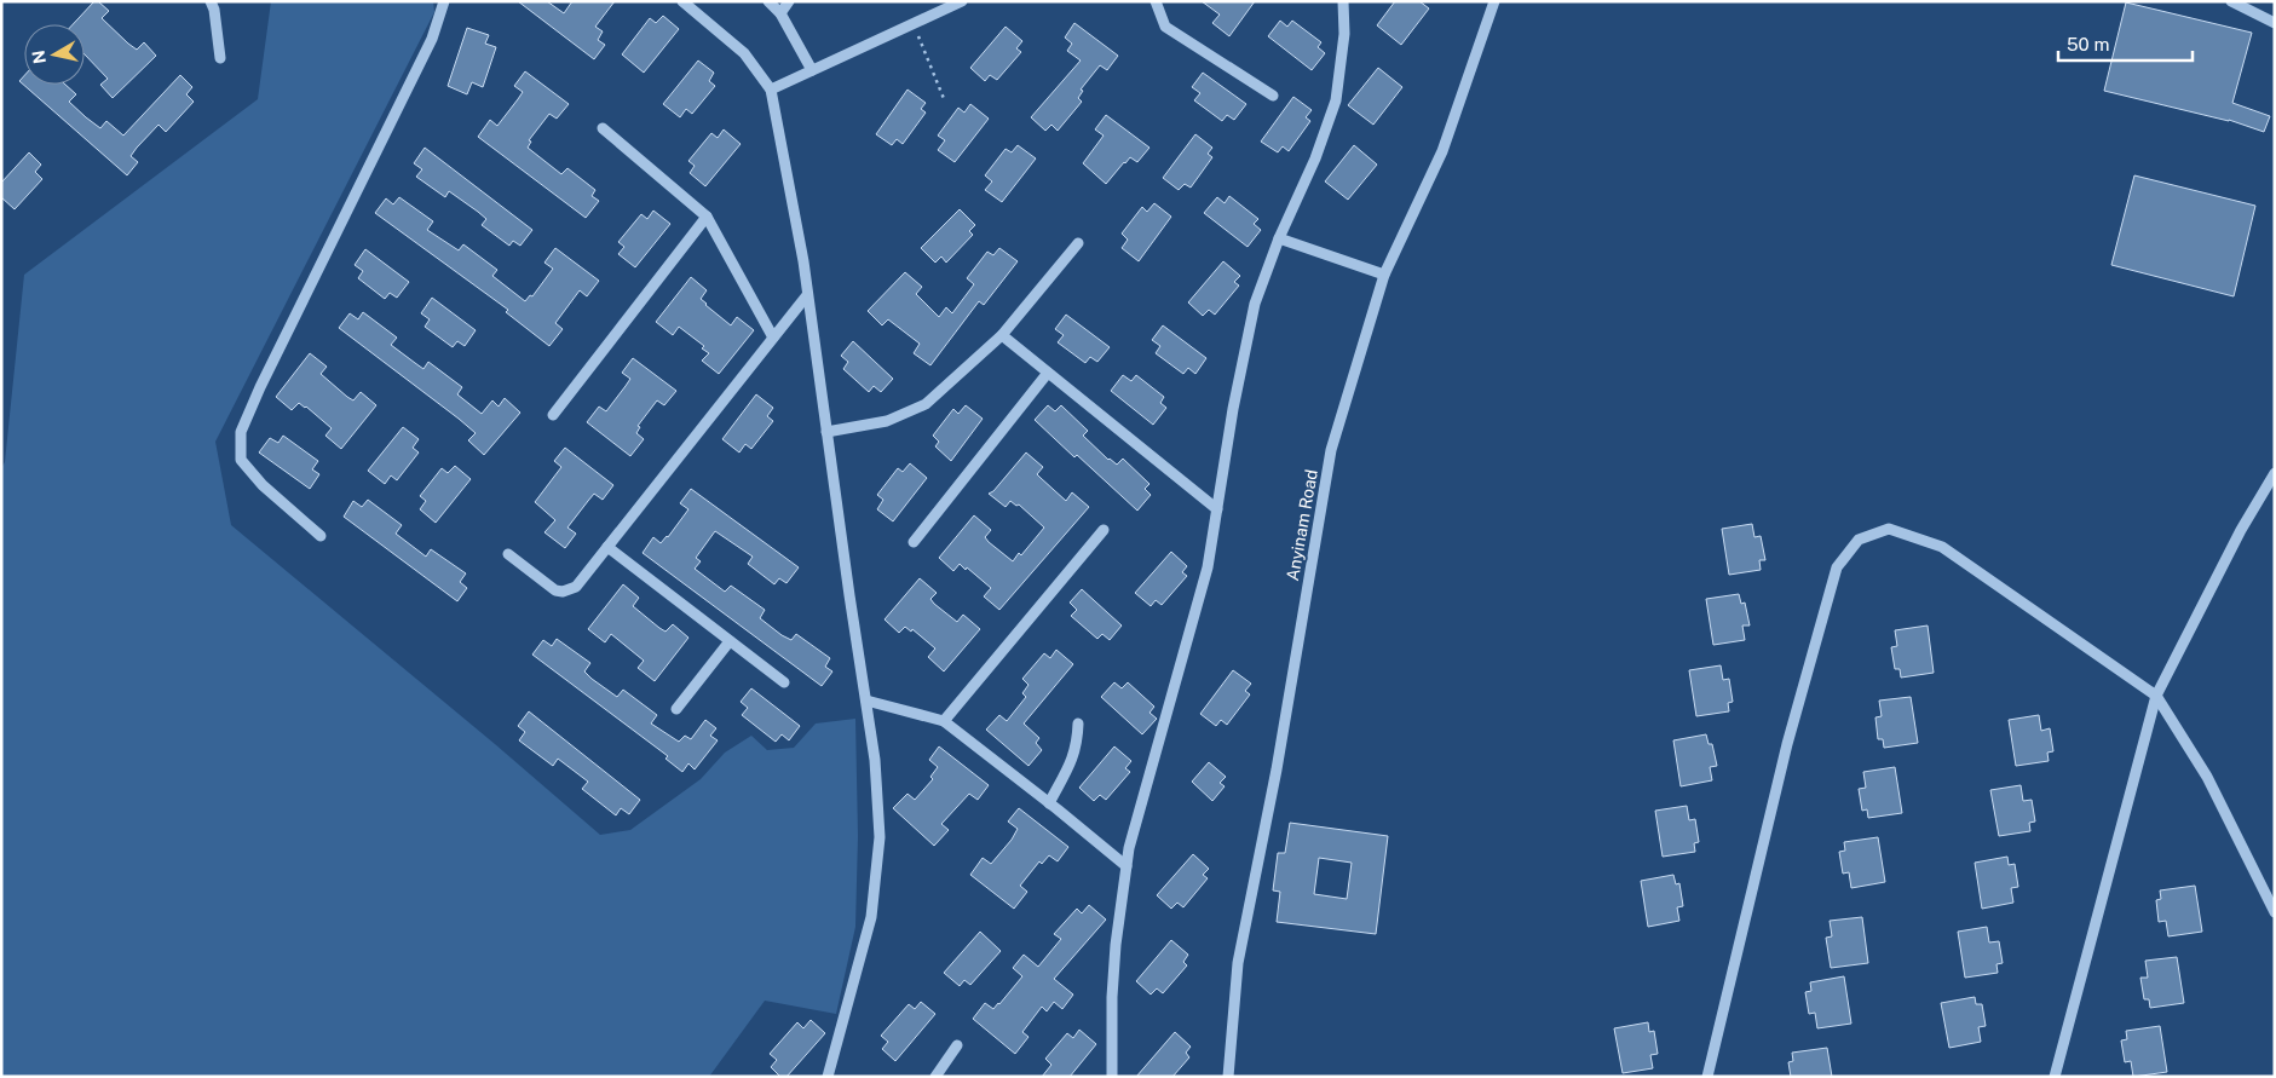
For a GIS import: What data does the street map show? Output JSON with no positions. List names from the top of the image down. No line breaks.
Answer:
{"streets":{"street":["Anyinam Road"]},"scale_bar":"50 m","north":"left"}
